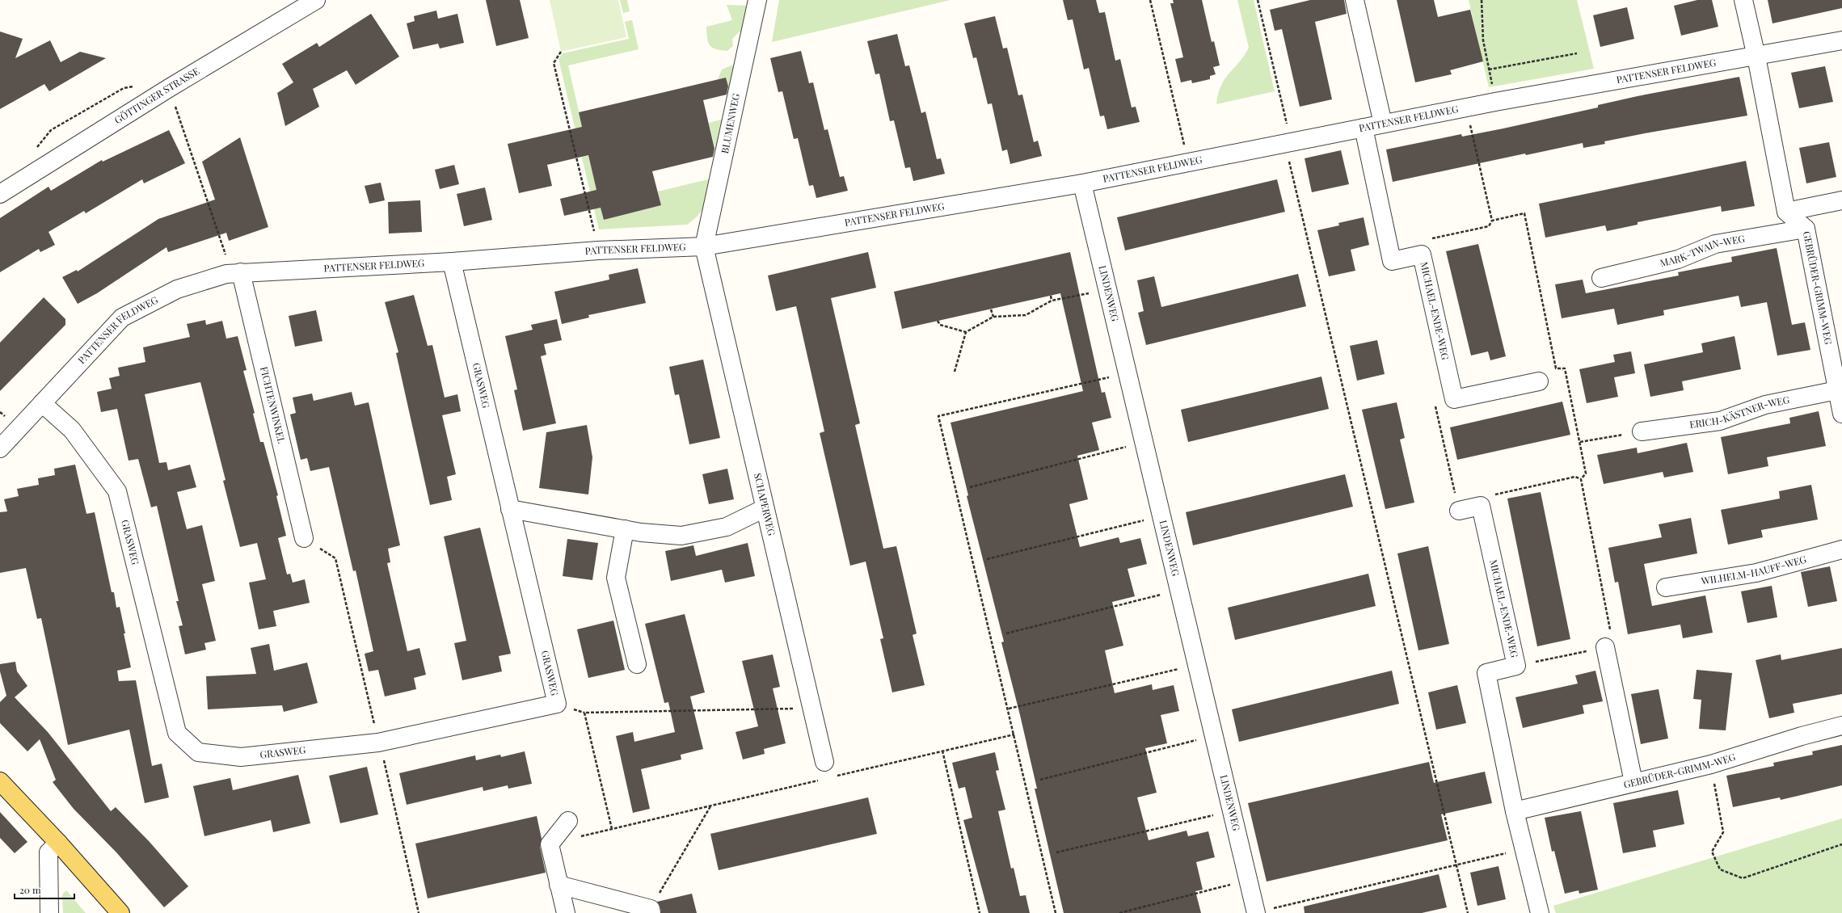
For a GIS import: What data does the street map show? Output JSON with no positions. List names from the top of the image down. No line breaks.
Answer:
{"streets":{"street":["PATTENSER FELDWEG","GÖTTINGER STRASSE","BLUMENWEG","MARK-TWAIN-WEG","GEBRÜDER-GRIMM-WEG","LINDENWEG","MICHAEL-ENDE-WEG","GRASWEG","FICHTENWINKEL","ERICH-KÄSTNER-WEG","SCHAPERWEG","WILHELM-HAUFF-WEG"]},"crossings":[["PATTENSER FELDWEG","BLUMENWEG"],["PATTENSER FELDWEG","LINDENWEG"],["PATTENSER FELDWEG","MICHAEL-ENDE-WEG"],["PATTENSER FELDWEG","GRASWEG"],["PATTENSER FELDWEG","FICHTENWINKEL"],["PATTENSER FELDWEG","SCHAPERWEG"],["BLUMENWEG","SCHAPERWEG"],["MARK-TWAIN-WEG","GEBRÜDER-GRIMM-WEG"],["GEBRÜDER-GRIMM-WEG","MICHAEL-ENDE-WEG"],["GEBRÜDER-GRIMM-WEG","ERICH-KÄSTNER-WEG"]],"scale_bar":"20 m"}
